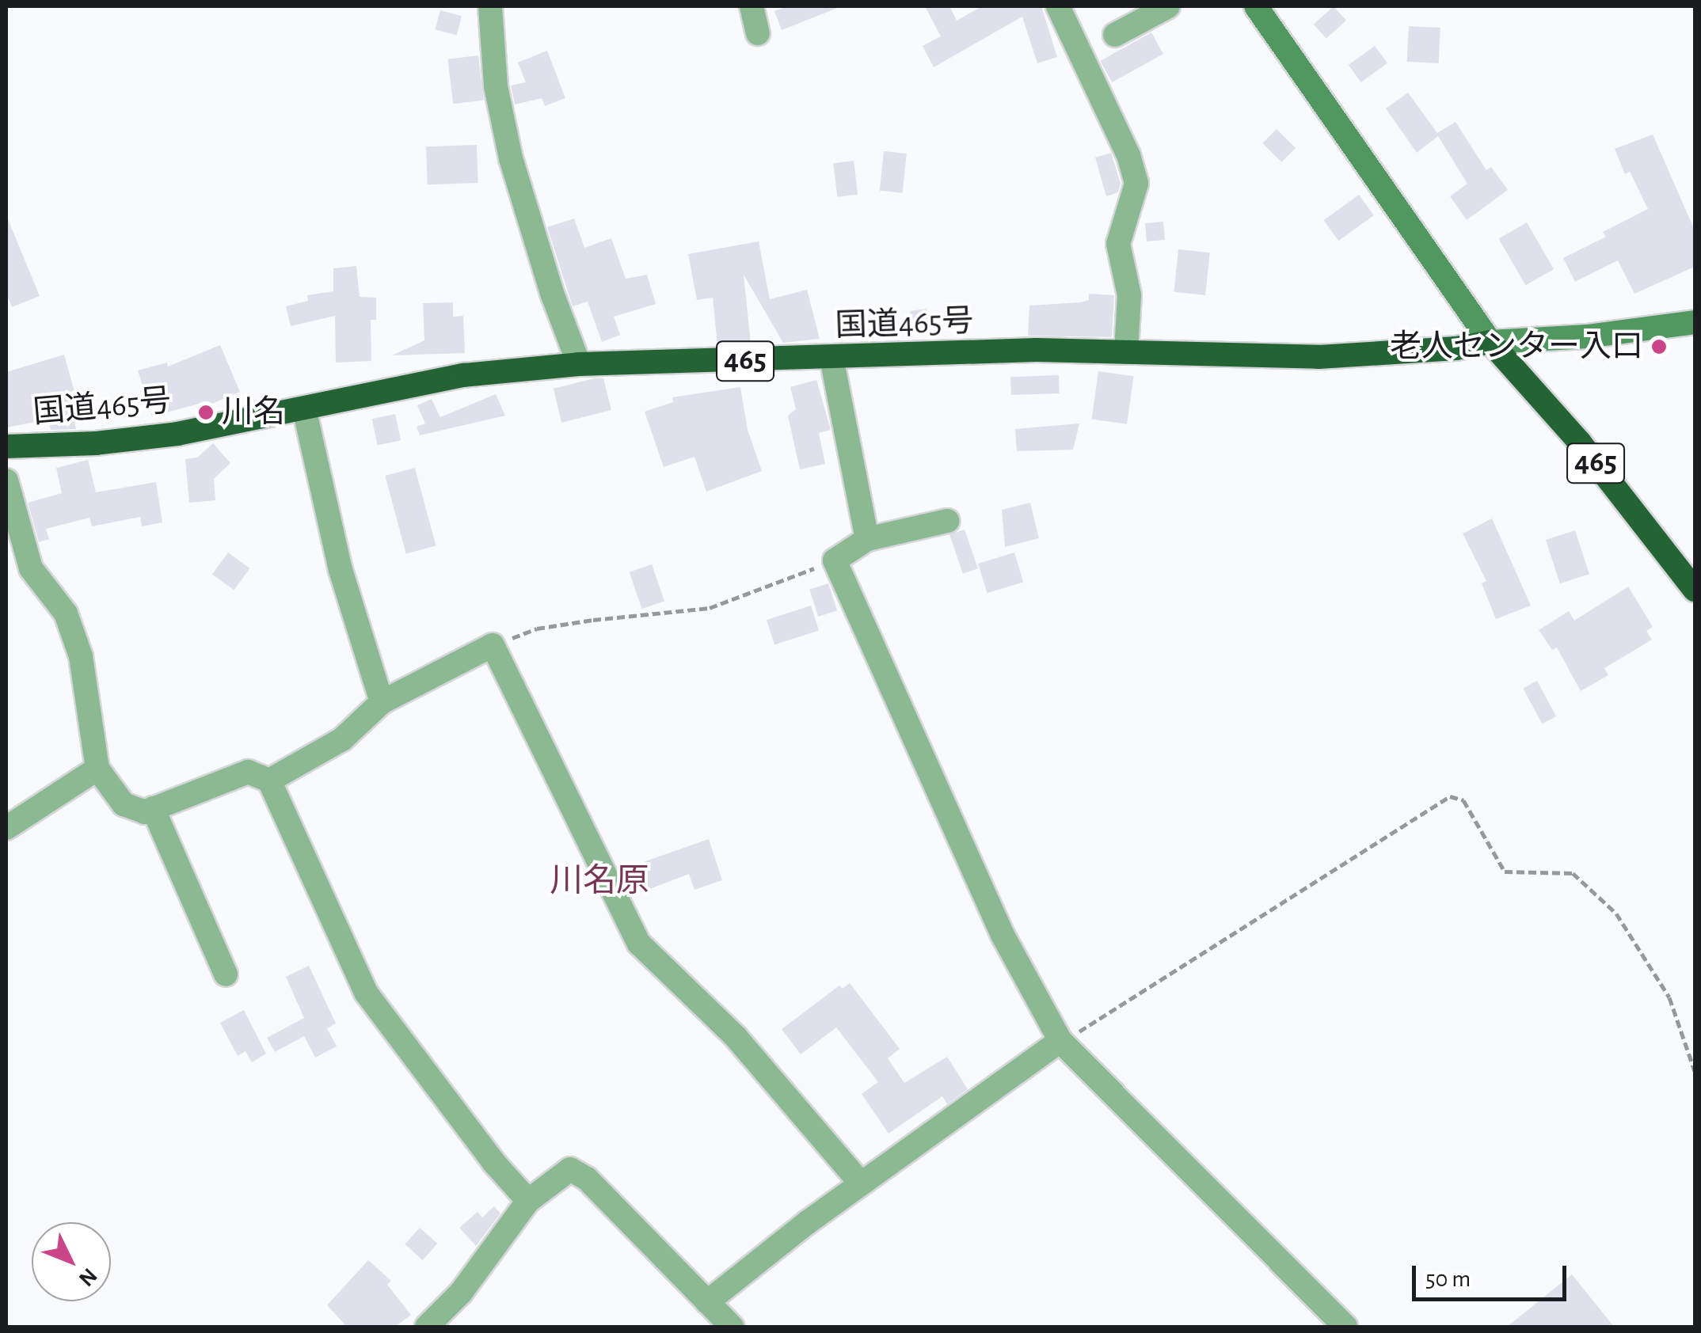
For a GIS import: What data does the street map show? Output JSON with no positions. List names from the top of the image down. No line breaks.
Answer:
{"streets":{"highway":["国道465号","465"]},"crossings":[["国道465号","465"]],"districts":["川名原"],"places":["老人センター入口","川名"],"scale_bar":"50 m","north":"bottom right"}
